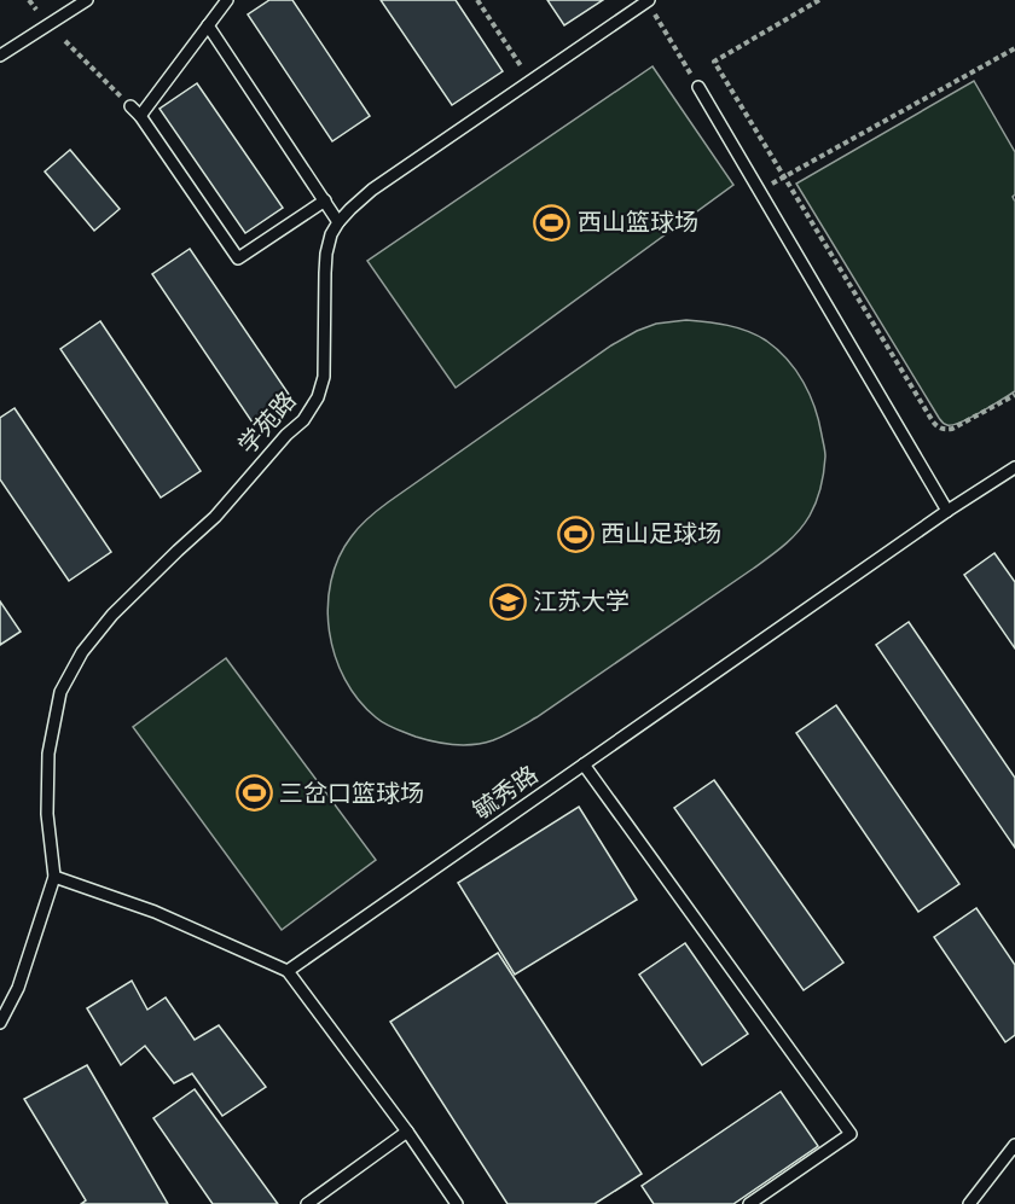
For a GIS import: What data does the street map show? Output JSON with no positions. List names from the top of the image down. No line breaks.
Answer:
{"streets":{"lane":["学苑路","毓秀路"]},"places":{"sports":["西山篮球场","西山足球场","三岔口篮球场"],"school or university":["江苏大学"]}}
